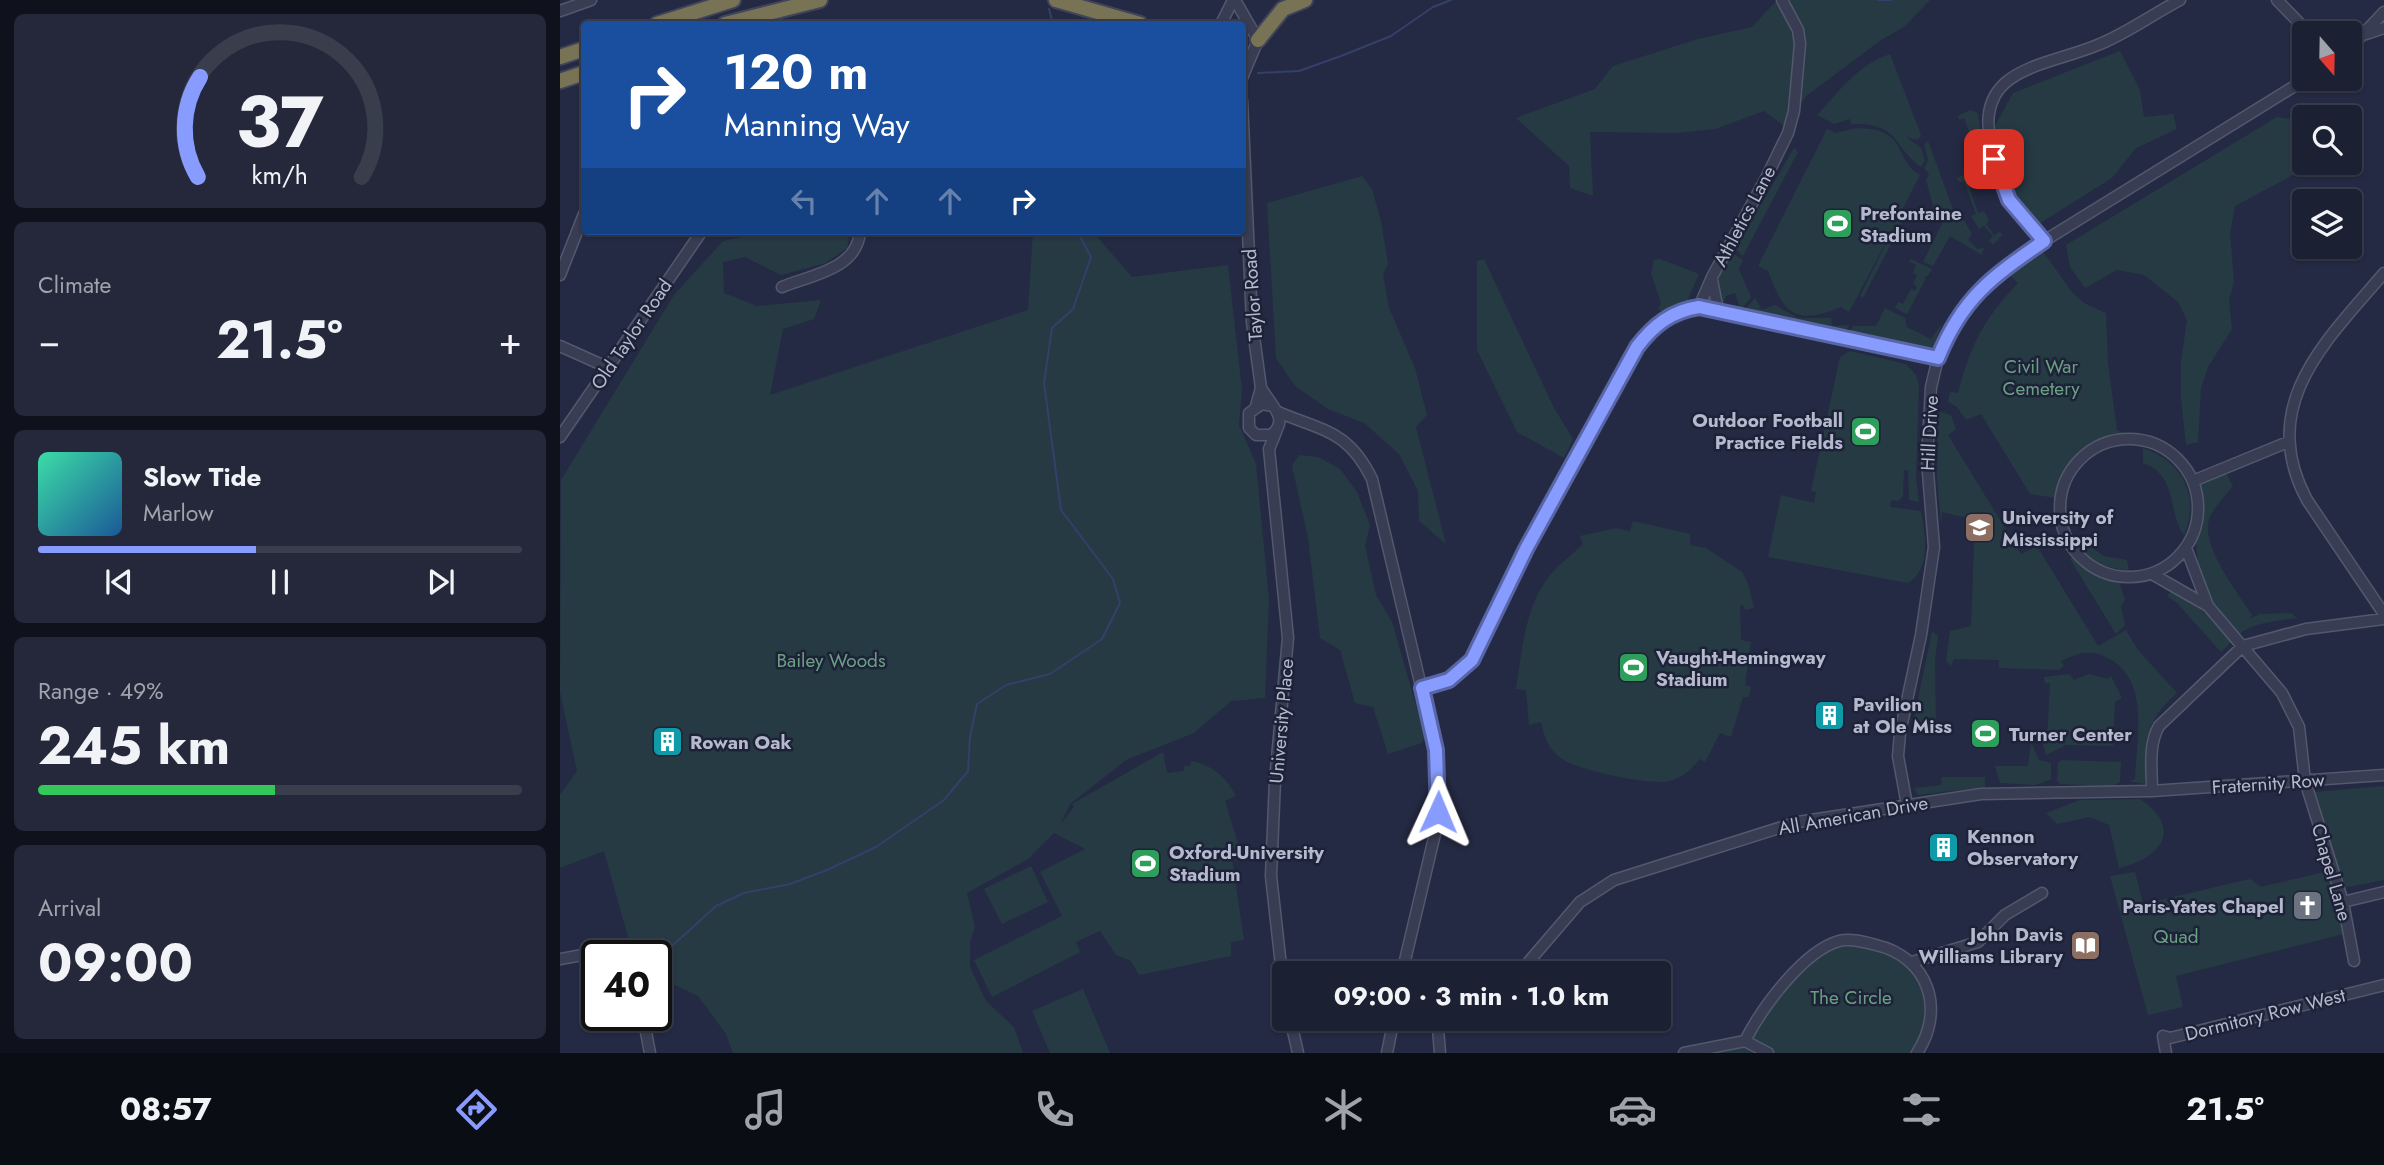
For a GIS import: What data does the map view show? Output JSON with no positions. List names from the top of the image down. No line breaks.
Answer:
{"streets":{"street":["Athletics Lane","Taylor Road","Old Taylor Road","Hill Drive","University Place","Fraternity Row","All American Drive","Chapel Lane","Dormitory Row West"]},"crossings":[["Taylor Road","University Place"],["Hill Drive","All American Drive"],["Fraternity Row","All American Drive"],["Fraternity Row","Chapel Lane"]],"parks":["Civil War Cemetery","Bailey Woods","Quad","The Circle"],"places":{"sports":["Prefontaine Stadium","Outdoor Football Practice Fields","Vaught-Hemingway Stadium","Turner Center","Oxford-University Stadium"],"school or university":["University of Mississippi"],"building":["Pavilion at Ole Miss","Rowan Oak","Kennon Observatory"],"church":["Paris-Yates Chapel"],"library":["John Davis Williams Library"]},"north":"bottom","page":{"turn":["120 m","Manning Way"],"tile":["Climate",["Range · 49%","245 km"],["Arrival","09:00"]],"heat":["−","21.5°","+"],"song":["Slow Tide","Marlow"],"limit":"40","trip":"09:00 · 3 min · 1.0 km","tabs":["08:57","21.5°"],"gauge":["37","km/h"]}}
